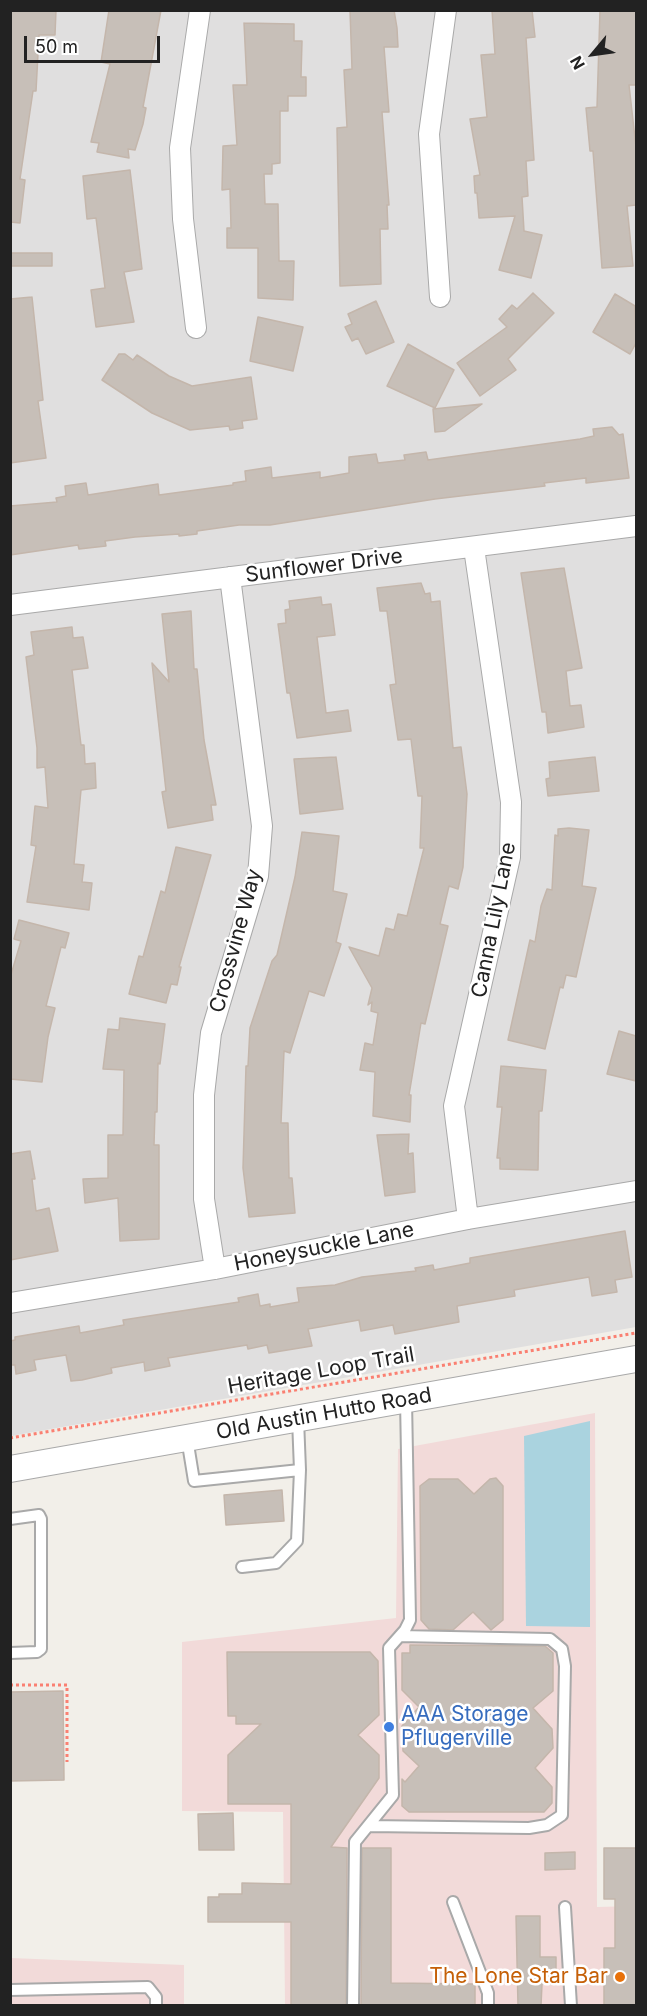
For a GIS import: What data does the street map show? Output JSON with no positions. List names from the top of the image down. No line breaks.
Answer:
{"streets":{"street":["Sunflower Drive","Canna Lily Lane","Crossvine Way","Honeysuckle Lane","Old Austin Hutto Road"],"path":["Heritage Loop Trail"]},"crossings":[["Sunflower Drive","Canna Lily Lane"],["Sunflower Drive","Crossvine Way"],["Canna Lily Lane","Honeysuckle Lane"],["Crossvine Way","Honeysuckle Lane"]],"places":["AAA Storage Pflugerville","The Lone Star Bar"],"scale_bar":"50 m","north":"bottom left"}
